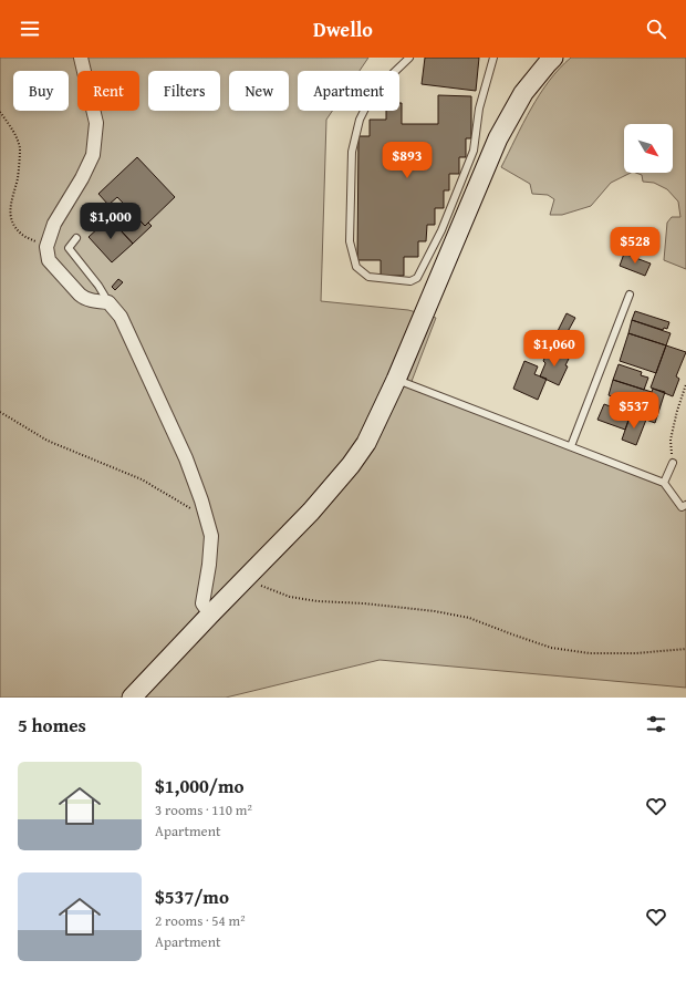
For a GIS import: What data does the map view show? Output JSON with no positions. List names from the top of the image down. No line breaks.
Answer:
{"north":"bottom right","page":{"header":"Dwello","chip":["Buy","Rent","Filters","New","Apartment"],"price":["$893","$1,000","$528","$1,060","$537"],"heading":"5 homes","list":[{"name":"$1,000/mo","note":"3 rooms · 110 m² · Apartment"},{"name":"$537/mo","note":"2 rooms · 54 m² · Apartment"}]}}
